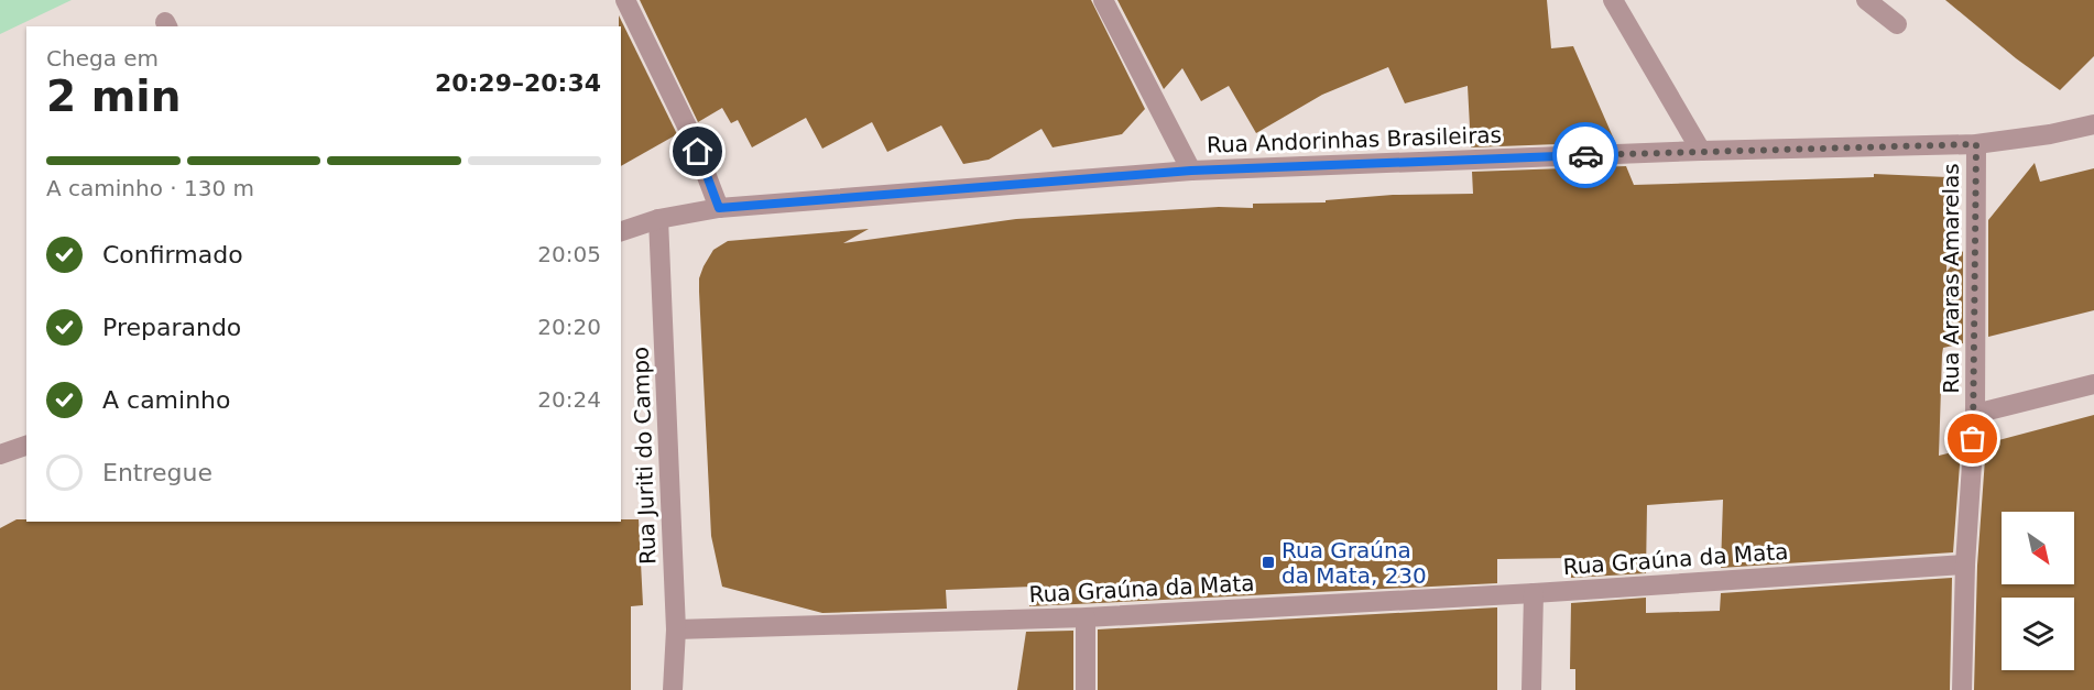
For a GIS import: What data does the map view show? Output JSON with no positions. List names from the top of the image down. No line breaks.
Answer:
{"streets":{"street":["Rua Andorinhas Brasileiras","Rua Araras Amarelas","Rua Juriti do Campo","Rua Graúna da Mata"]},"crossings":[["Rua Andorinhas Brasileiras","Rua Araras Amarelas"],["Rua Andorinhas Brasileiras","Rua Juriti do Campo"],["Rua Araras Amarelas","Rua Graúna da Mata"],["Rua Juriti do Campo","Rua Graúna da Mata"]],"places":{"transit":["Rua Graúna da Mata, 230"]},"north":"bottom right","page":{"heading":["2 min","Chega em","20:29–20:34"],"bar":"A caminho · 130 m","list":[["Confirmado","20:05"],["Preparando","20:20"],["A caminho","20:24"],"Entregue"]}}
